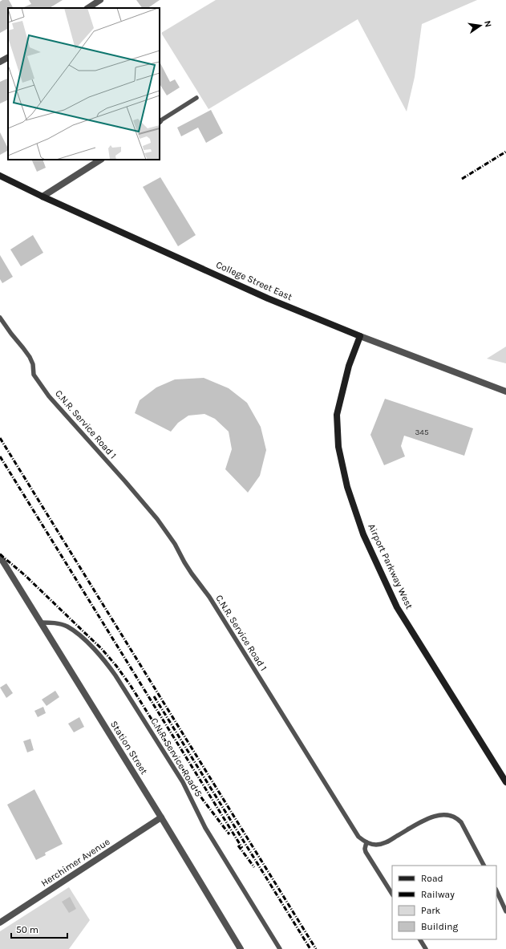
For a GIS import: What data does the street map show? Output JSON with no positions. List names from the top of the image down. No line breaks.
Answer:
{"streets":{"main road":["College Street East","Airport Parkway West"],"street":["Station Street","Herchimer Avenue"],"lane":["C.N.R. Service Road 1","C.N.R. Service Road 5"]},"crossings":[["College Street East","Airport Parkway West"],["Station Street","C.N.R. Service Road 5"],["Station Street","Herchimer Avenue"]],"house_numbers":["345"],"legend":["Road","Railway","Park","Building"],"scale_bar":"50 m","north":"right"}
